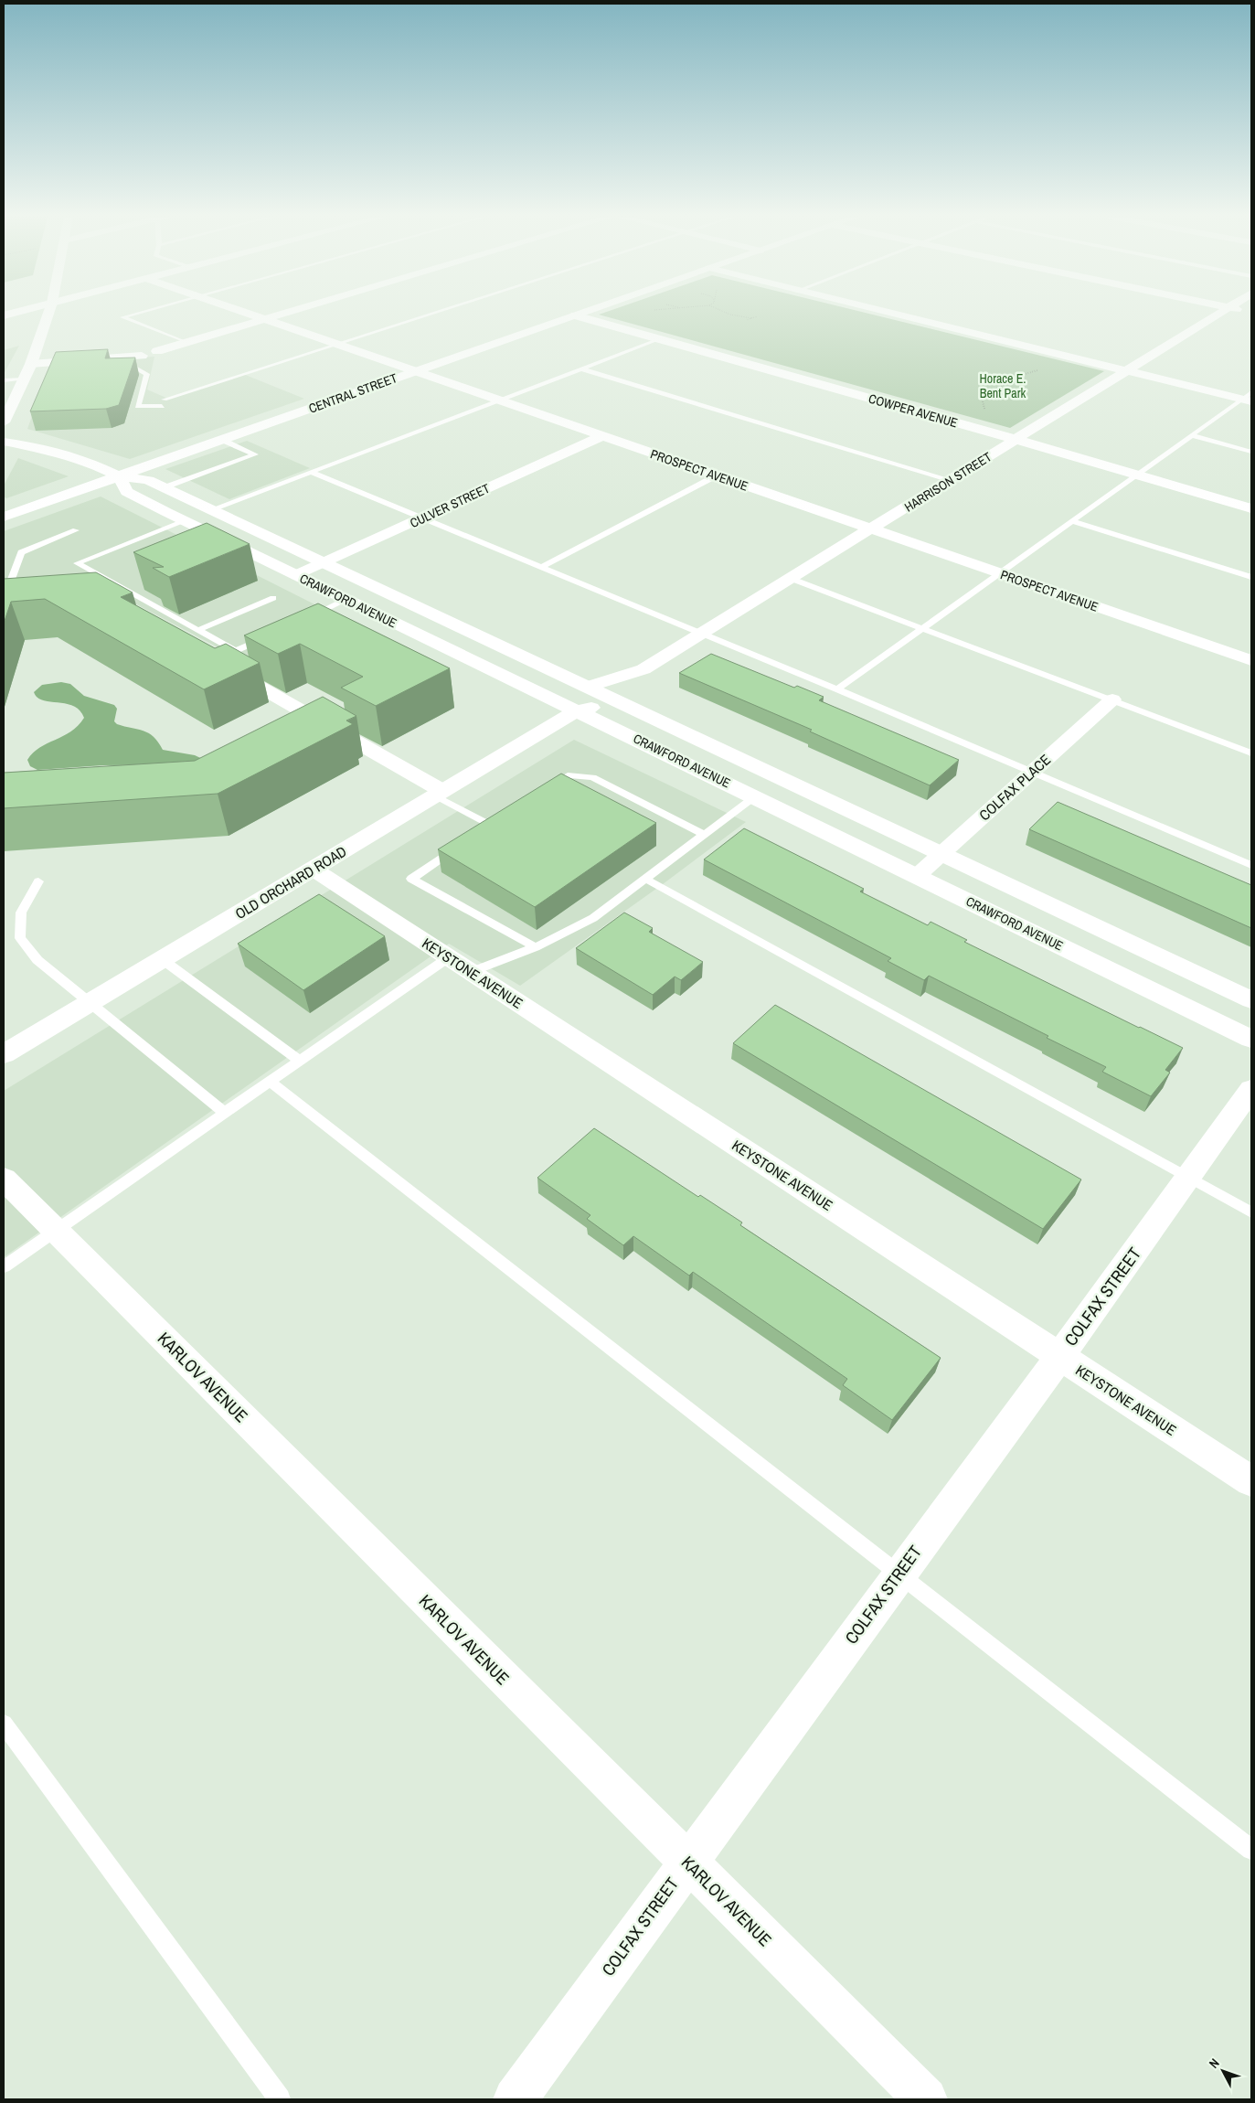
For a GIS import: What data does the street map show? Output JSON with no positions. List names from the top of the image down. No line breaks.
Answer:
{"streets":{"street":["CENTRAL STREET","COWPER AVENUE","PROSPECT AVENUE","HARRISON STREET","CULVER STREET","CRAWFORD AVENUE","COLFAX PLACE","OLD ORCHARD ROAD","KEYSTONE AVENUE","COLFAX STREET","KARLOV AVENUE"]},"crossings":[["CENTRAL STREET","COWPER AVENUE"],["CENTRAL STREET","PROSPECT AVENUE"],["CENTRAL STREET","CRAWFORD AVENUE"],["COWPER AVENUE","HARRISON STREET"],["PROSPECT AVENUE","HARRISON STREET"],["PROSPECT AVENUE","CULVER STREET"],["HARRISON STREET","CRAWFORD AVENUE"],["HARRISON STREET","OLD ORCHARD ROAD"],["CULVER STREET","CRAWFORD AVENUE"],["CRAWFORD AVENUE","COLFAX PLACE"],["CRAWFORD AVENUE","OLD ORCHARD ROAD"],["OLD ORCHARD ROAD","KEYSTONE AVENUE"],["KEYSTONE AVENUE","COLFAX STREET"],["COLFAX STREET","KARLOV AVENUE"]],"parks":["Horace E. Bent Park"],"north":"top left"}
